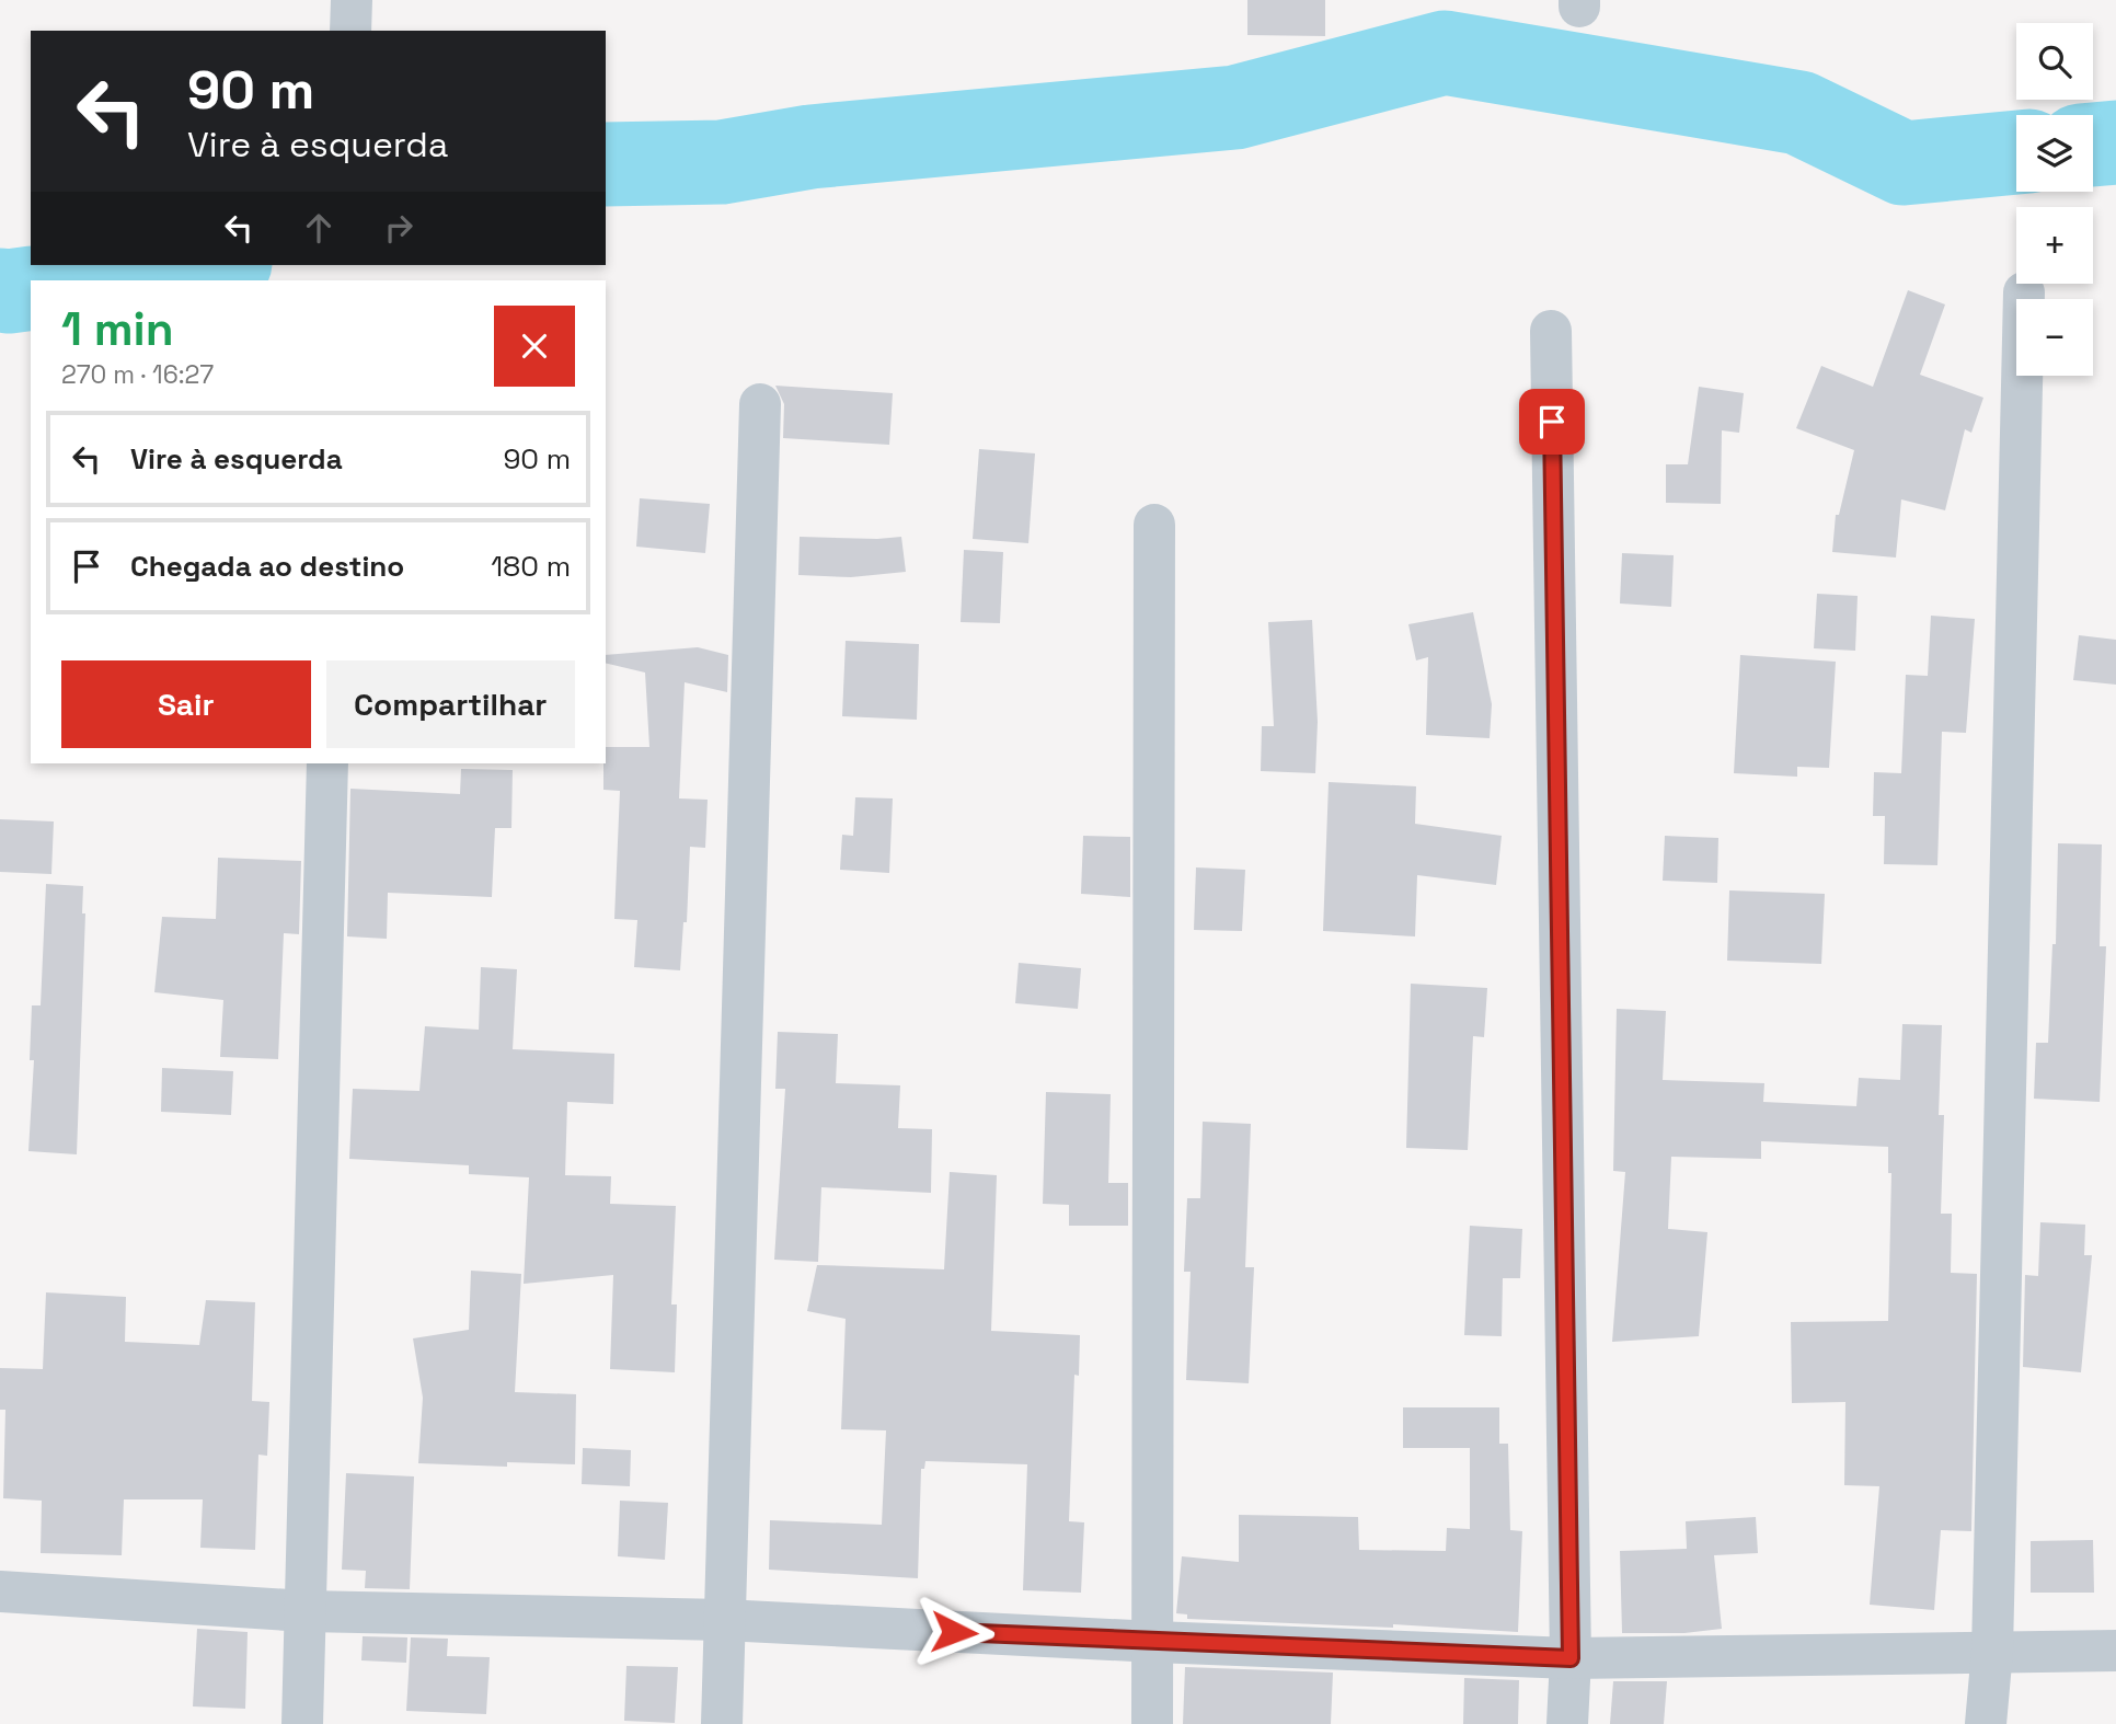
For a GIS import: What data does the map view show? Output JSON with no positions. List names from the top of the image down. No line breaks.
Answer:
{"page":{"map_buttons":["+","−"],"turn":["90 m","Vire à esquerda"],"heading":["1 min","270 m · 16:27"],"list":[{"name":"Vire à esquerda","value":"90 m"},{"name":"Chegada ao destino","value":"180 m"}],"buttons":["Sair","Compartilhar"]}}
